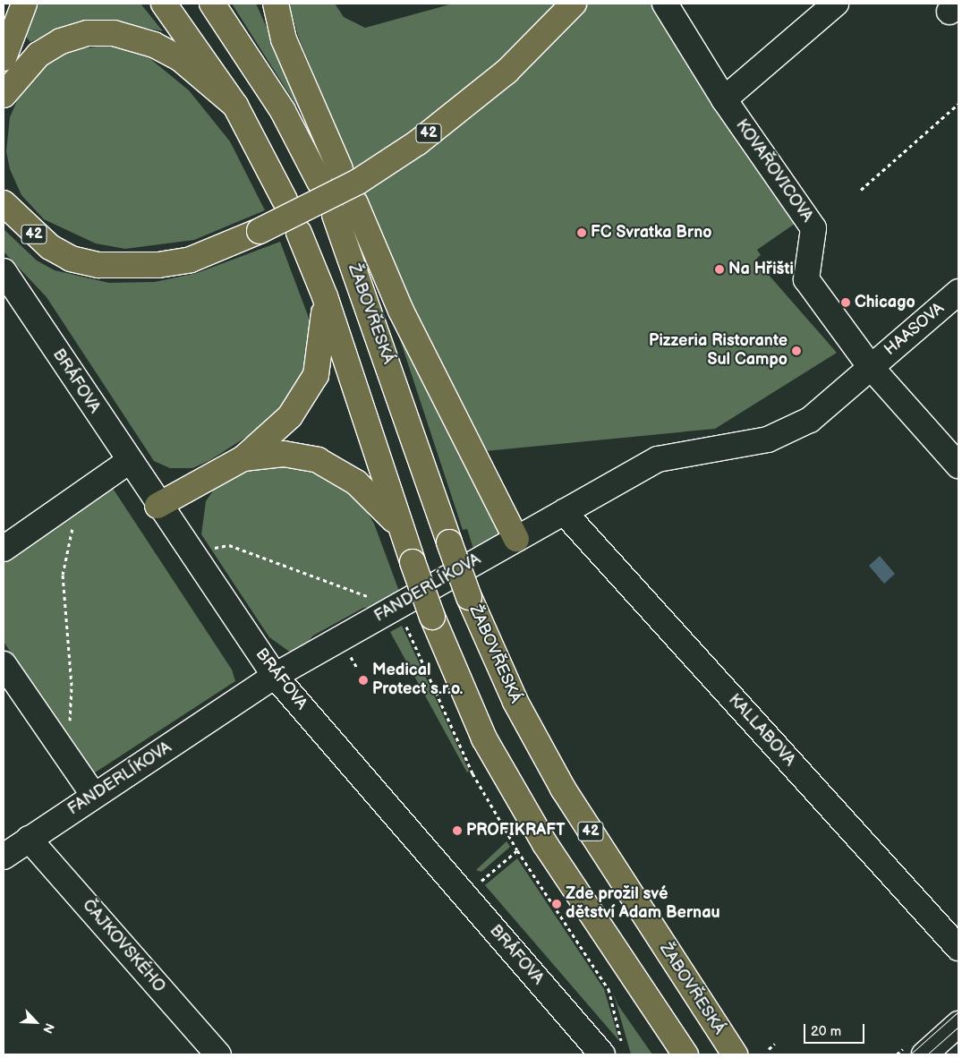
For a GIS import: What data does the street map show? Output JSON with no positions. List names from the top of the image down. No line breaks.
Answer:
{"streets":{"highway":["42","ŽABOVŘESKÁ"],"street":["KOVAŘOVICOVA","HAASOVA","BRÁFOVA","FANDERLÍKOVA","KALLABOVA","ČAJKOVSKÉHO"]},"crossings":[["42","ŽABOVŘESKÁ"],["KOVAŘOVICOVA","HAASOVA"],["KOVAŘOVICOVA","FANDERLÍKOVA"],["HAASOVA","FANDERLÍKOVA"],["BRÁFOVA","FANDERLÍKOVA"],["FANDERLÍKOVA","KALLABOVA"],["FANDERLÍKOVA","ČAJKOVSKÉHO"]],"places":["FC Svratka Brno","Na Hřišti","Chicago","Pizzeria Ristorante Sul Campo","Medical Protect s.r.o.","PROFIKRAFT","Zde prožil své dětství Adam Bernau"],"scale_bar":"20 m","north":"bottom right"}
